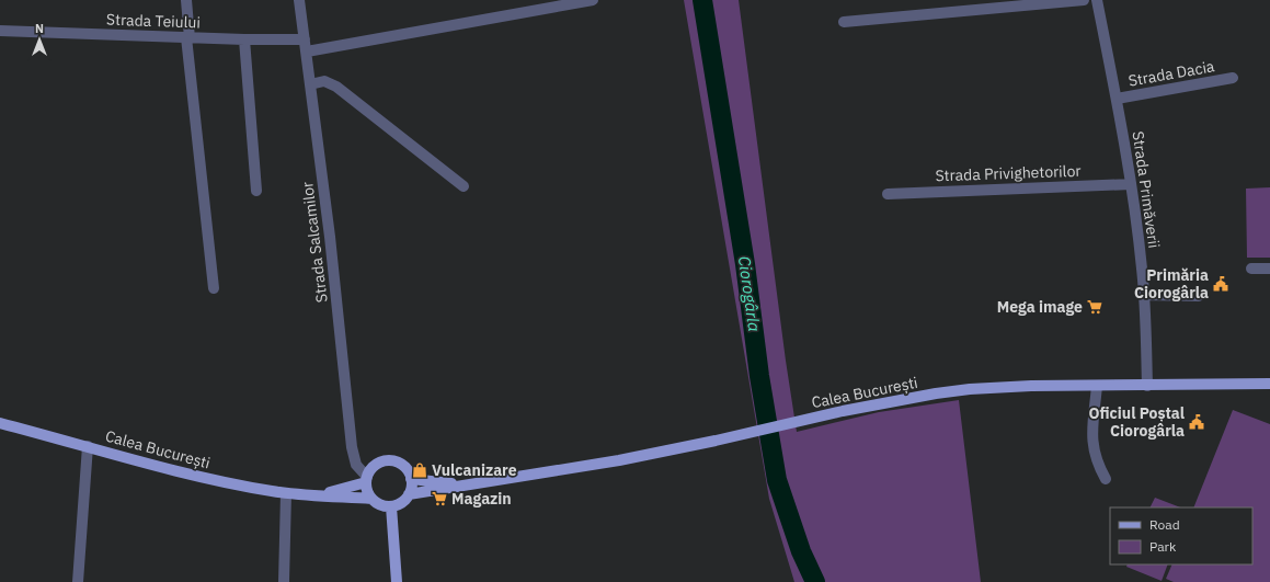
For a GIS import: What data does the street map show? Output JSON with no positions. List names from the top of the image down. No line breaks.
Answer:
{"streets":{"main road":["Calea București"],"street":["Strada Teiului","Strada Dacia","Strada Privighetorilor","Strada Primăverii","Strada Salcamilor"]},"crossings":[["Strada Teiului","Strada Salcamilor"],["Strada Dacia","Strada Primăverii"],["Strada Privighetorilor","Strada Primăverii"],["Strada Primăverii","Calea București"],["Strada Salcamilor","Calea București"]],"water":["Ciorogârla"],"places":{"public building":["Primăria Ciorogârla","Oficiul Poștal Ciorogârla"],"supermarket":["Mega image","Magazin"],"shop":["Vulcanizare"]},"legend":["Road","Park"],"north":"top"}
